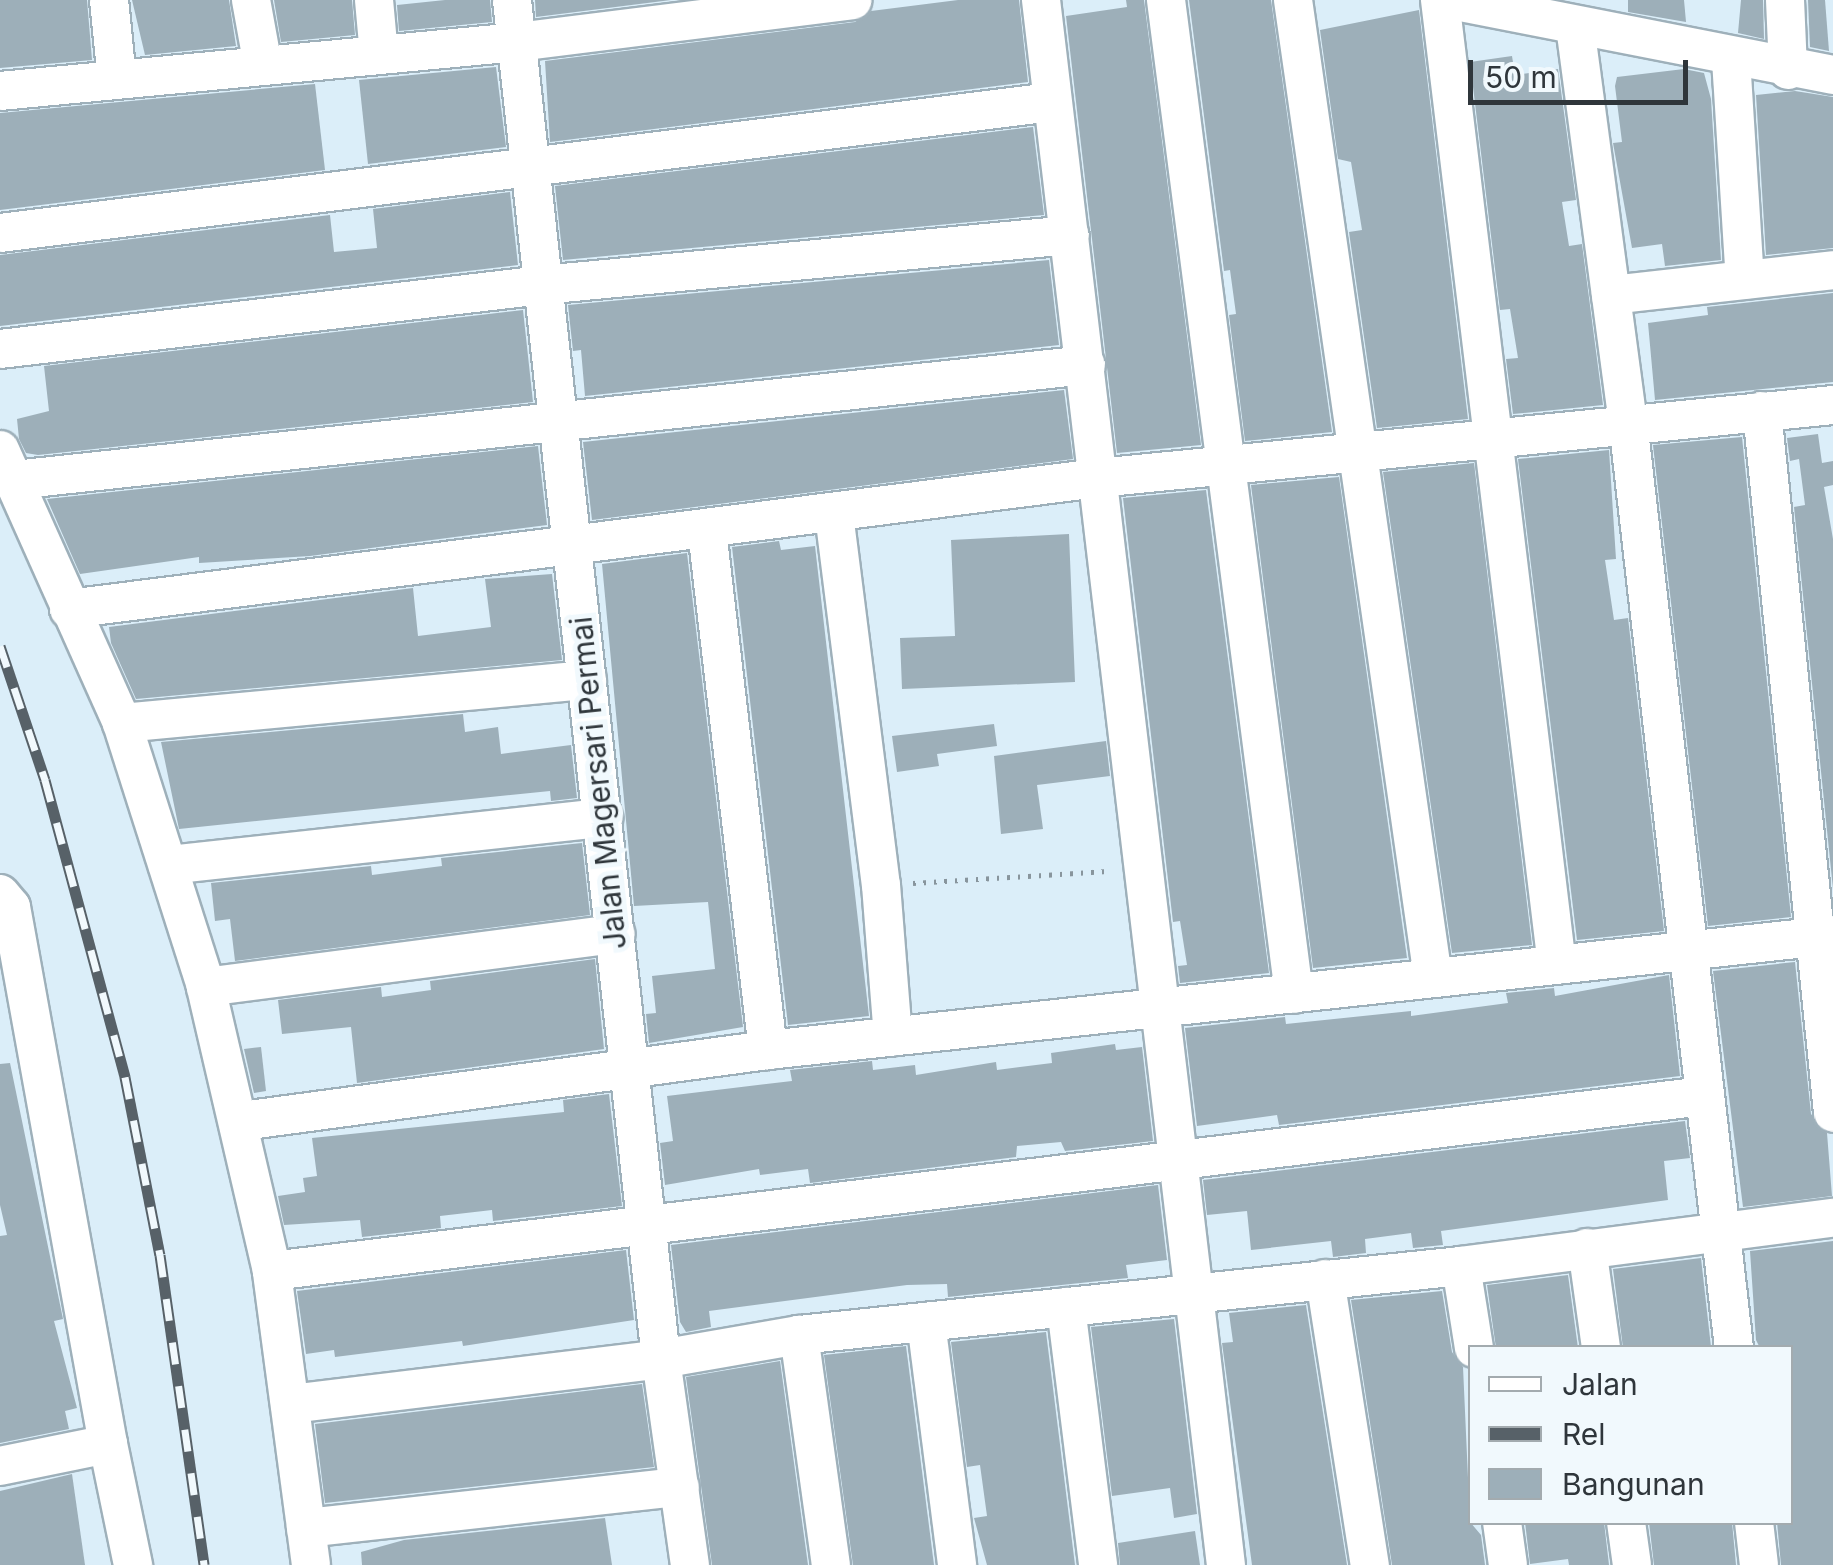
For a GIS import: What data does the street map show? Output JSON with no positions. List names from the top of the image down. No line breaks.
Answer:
{"streets":{"street":["Jalan Magersari Permai"]},"legend":["Jalan","Rel","Bangunan"],"scale_bar":"50 m"}
